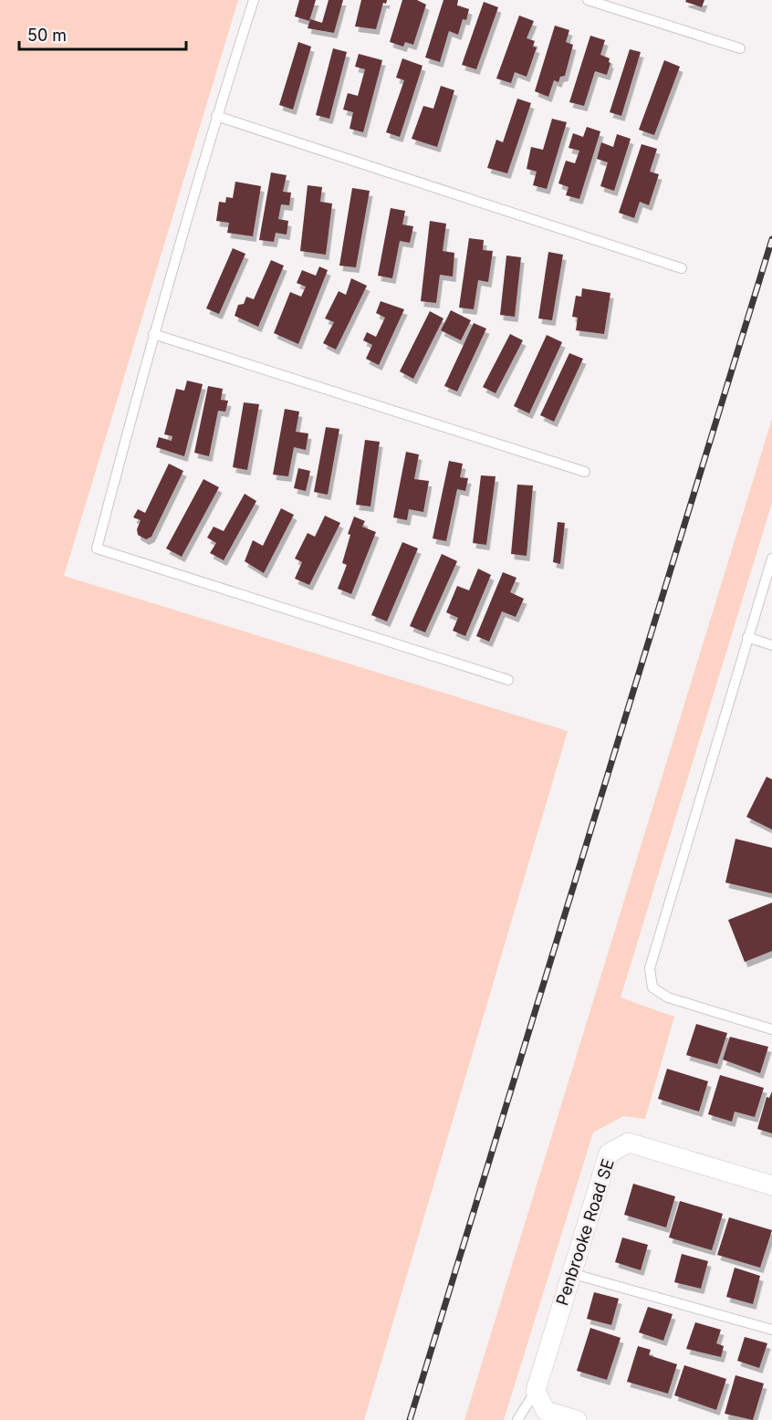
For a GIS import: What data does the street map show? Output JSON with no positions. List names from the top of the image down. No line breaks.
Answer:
{"streets":{"street":["Penbrooke Road SE"]},"scale_bar":"50 m"}
